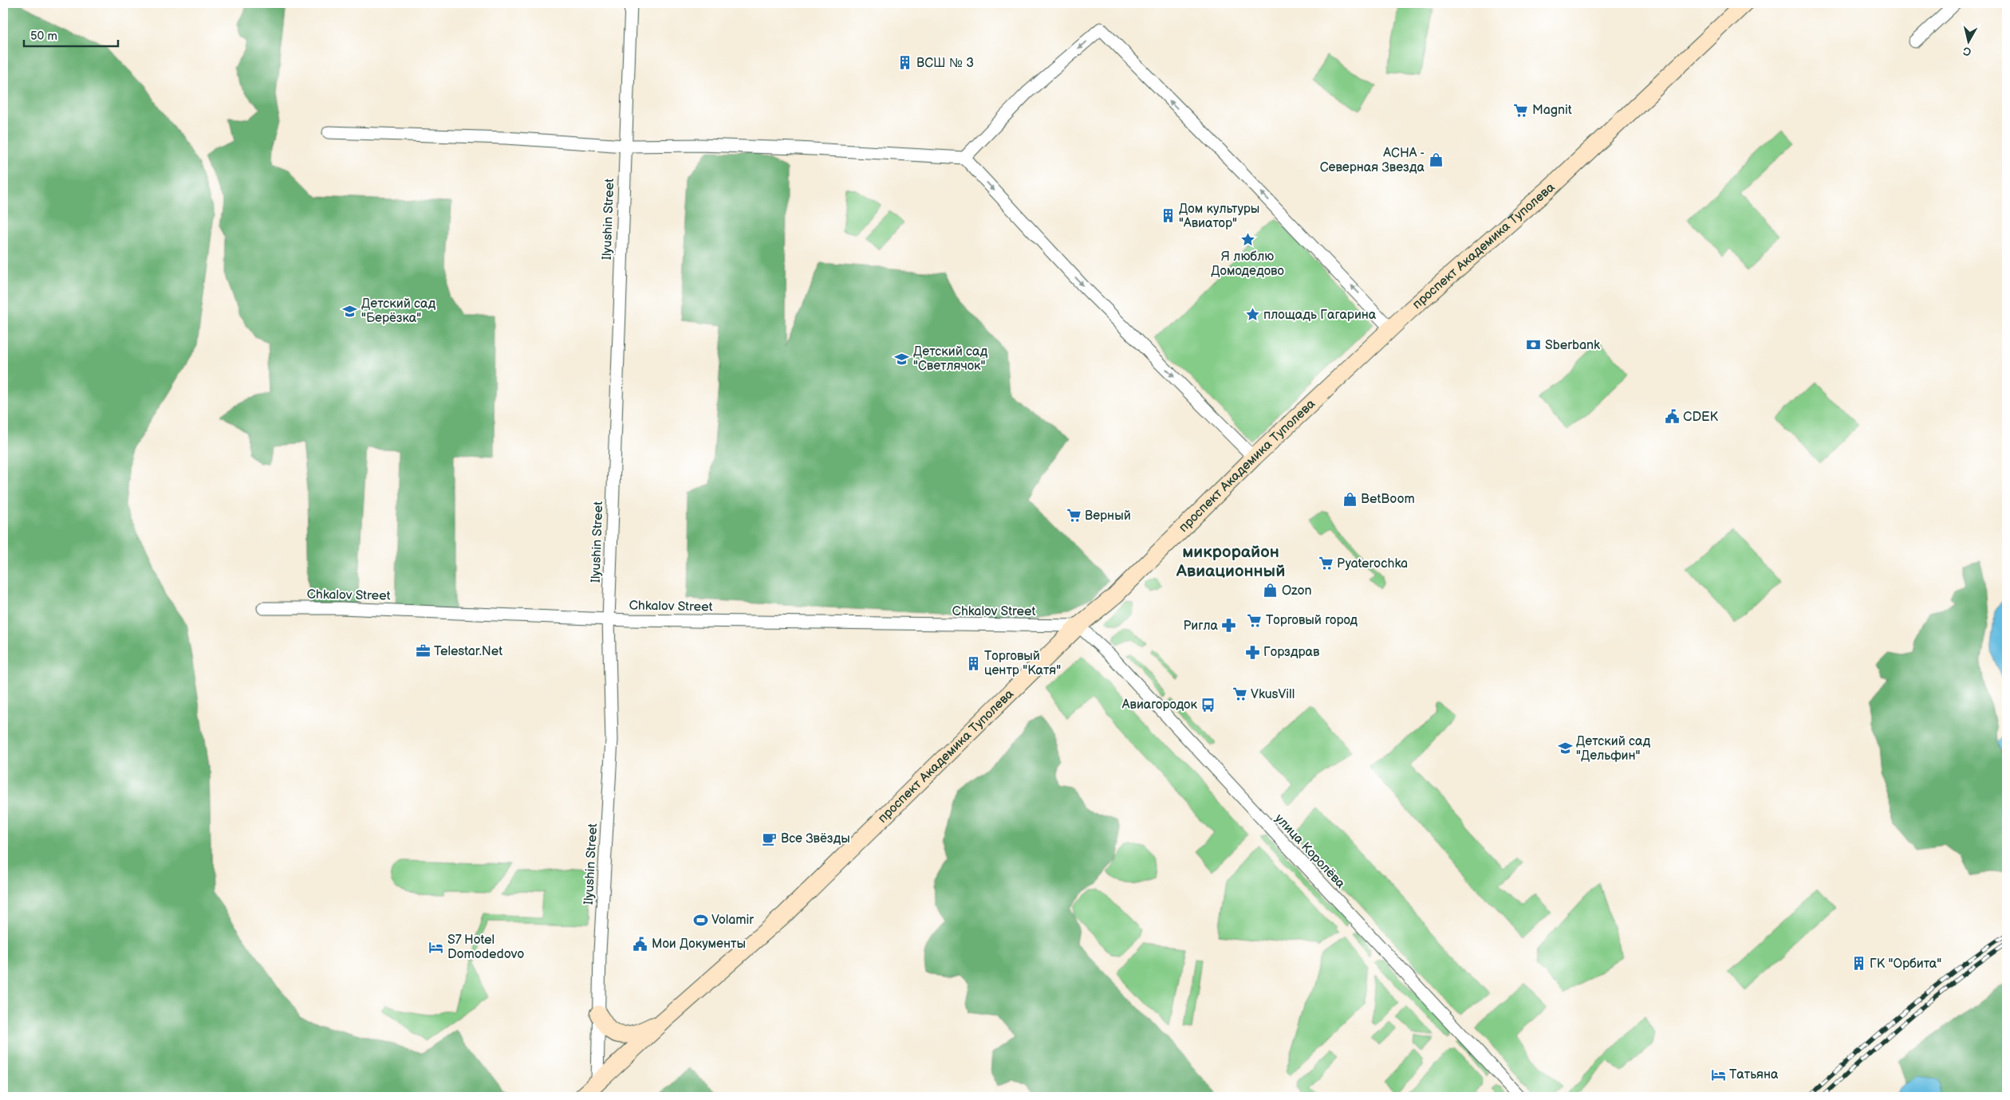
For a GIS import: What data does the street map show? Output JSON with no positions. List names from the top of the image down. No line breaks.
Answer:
{"streets":{"main road":["проспект Академика Туполева"],"street":["Ilyushin Street","Chkalov Street","улица Королёва"]},"crossings":[["Ilyushin Street","проспект Академика Туполева"],["Ilyushin Street","Chkalov Street"],["проспект Академика Туполева","Chkalov Street"],["проспект Академика Туполева","улица Королёва"],["Chkalov Street","улица Королёва"]],"districts":["микрорайон Авиационный"],"places":{"building":["ВСШ № 3","Дом культуры \"Авиатор\"","Торговый центр \"Катя\"","ГК \"Орбита\""],"supermarket":["Magnit","Верный","Pyaterochka","Торговый город","VkusVill"],"shop":["АСНА - Северная Звезда","BetBoom","Ozon"],"place":["Я люблю Домодедово","площадь Гагарина"],"school or university":["Детский сад \"Берёзка\"","Детский сад \"Светлячок\"","Детский сад \"Дельфин\""],"bank":["Sberbank"],"public building":["CDEK","Мои Документы"],"pharmacy":["Ригла","Горздрав"],"office":["Telestar.Net"],"bus stop":["Авиагородок"],"cafe":["Все Звёзды"],"sports":["Volamir"],"hotel":["S7 Hotel Domodedovo","Татьяна"]},"scale_bar":"50 m","north":"bottom"}
